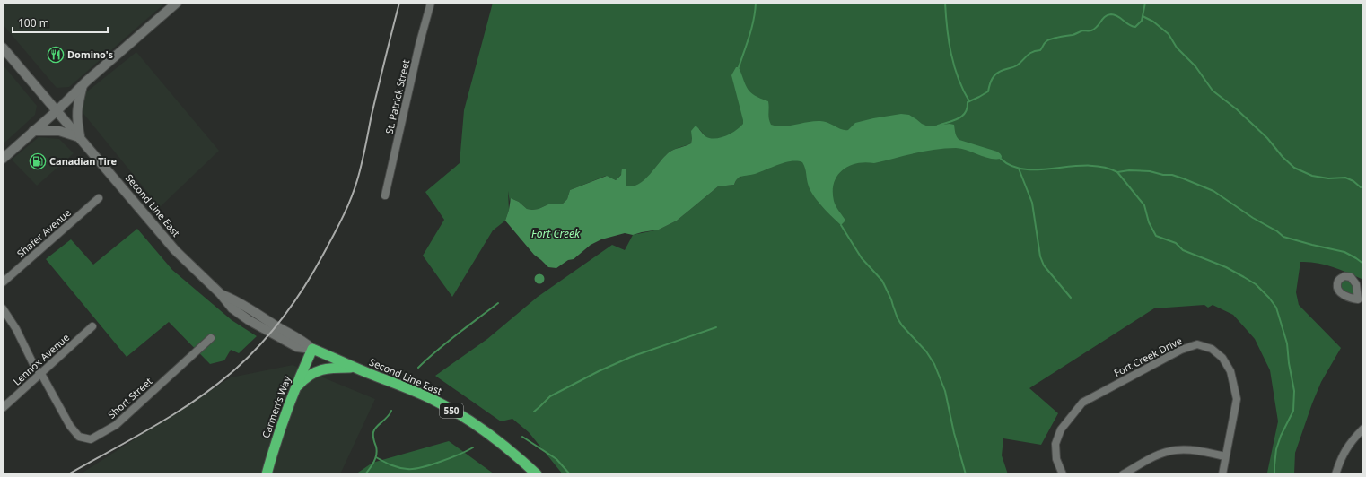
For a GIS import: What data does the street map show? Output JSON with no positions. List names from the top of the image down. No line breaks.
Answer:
{"streets":{"highway":["Second Line East","Carmen's Way","550"],"street":["St. Patrick Street","Shafer Avenue","Fort Creek Drive","Lennox Avenue","Short Street"]},"crossings":[["Second Line East","Carmen's Way"],["Second Line East","550"],["Lennox Avenue","Short Street"]],"water":["Fort Creek"],"places":{"restaurant":["Domino's"],"fuel station":["Canadian Tire"]},"scale_bar":"100 m"}
